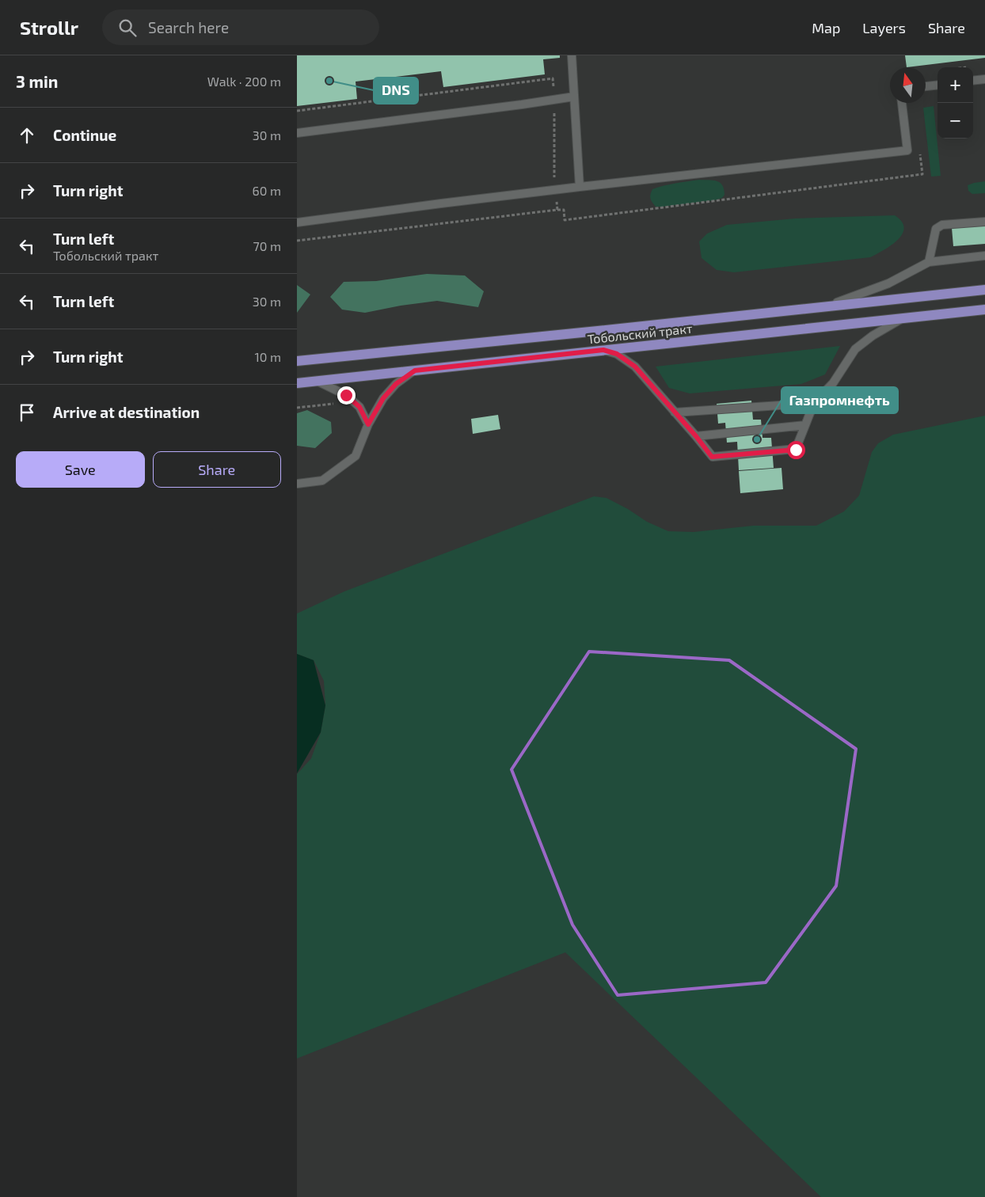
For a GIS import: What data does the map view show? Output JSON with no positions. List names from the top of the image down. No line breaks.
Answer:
{"streets":{"main road":["Тобольский тракт"]},"places":["DNS","Газпромнефть"],"north":"top","page":{"header":"Strollr","search":"Search here","nav":["Map","Layers","Share"],"heading":["3 min","Walk · 200 m"],"map_buttons":["+","−"],"list":[["Continue","30 m"],["Turn right","60 m"],["Turn left","Тобольский тракт","70 m"],["Turn left","30 m"],["Turn right","10 m"],"Arrive at destination"],"buttons":["Save","Share"]}}
